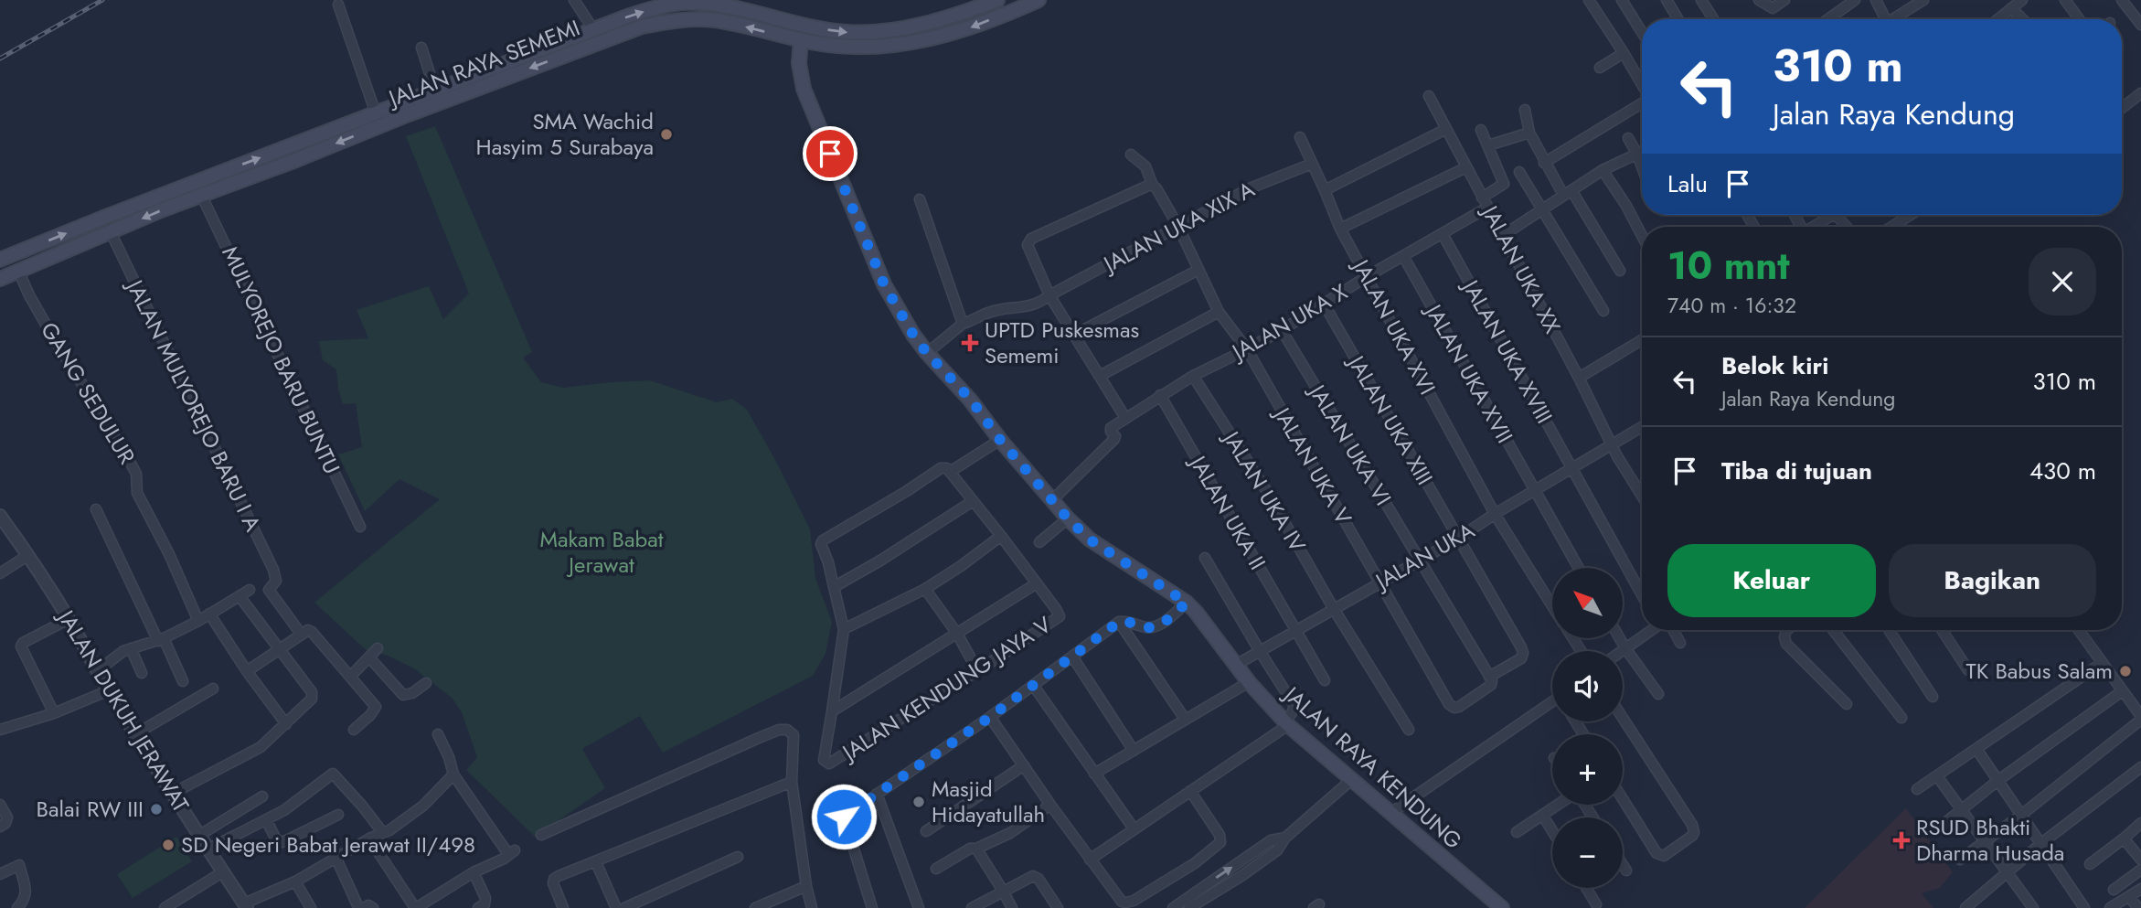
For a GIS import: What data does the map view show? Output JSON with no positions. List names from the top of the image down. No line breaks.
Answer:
{"streets":{"main road":["JALAN RAYA SEMEMI","JALAN RAYA KENDUNG"],"street":["JALAN UKA XIX A","JALAN UKA XX","JALAN UKA X","JALAN UKA XVI","JALAN UKA XVIII","MULYOREJO BARU BUNTU","JALAN UKA XVII","GANG SEDULUR","JALAN MULYOREJO BARU I A","JALAN UKA XIII","JALAN UKA VI","JALAN UKA V","JALAN UKA IV","JALAN UKA II","JALAN UKA","JALAN KENDUNG JAYA V","JALAN DUKUH JERAWAT"]},"crossings":[["JALAN RAYA SEMEMI","MULYOREJO BARU BUNTU"],["JALAN RAYA SEMEMI","GANG SEDULUR"],["JALAN RAYA SEMEMI","JALAN MULYOREJO BARU I A"],["JALAN RAYA SEMEMI","JALAN RAYA KENDUNG"],["JALAN UKA XIX A","JALAN UKA XVI"],["JALAN UKA XIX A","JALAN UKA V"],["JALAN UKA XIX A","JALAN RAYA KENDUNG"],["JALAN UKA XX","JALAN UKA X"],["JALAN UKA XX","JALAN UKA"],["JALAN UKA X","JALAN UKA XVI"],["JALAN UKA X","JALAN UKA XVIII"],["JALAN UKA X","JALAN UKA XVII"],["JALAN UKA X","JALAN UKA XIII"],["JALAN UKA X","JALAN UKA VI"],["JALAN UKA X","JALAN UKA V"],["JALAN UKA X","JALAN UKA IV"],["JALAN UKA X","JALAN UKA II"],["JALAN UKA XVI","JALAN UKA"],["JALAN UKA XVIII","JALAN UKA"],["JALAN UKA XVII","JALAN UKA"],["JALAN UKA XIII","JALAN UKA VI"],["JALAN UKA XIII","JALAN UKA V"],["JALAN UKA XIII","JALAN UKA"],["JALAN UKA VI","JALAN UKA V"],["JALAN UKA VI","JALAN UKA"],["JALAN UKA V","JALAN UKA"],["JALAN UKA IV","JALAN UKA"],["JALAN UKA II","JALAN UKA"],["JALAN UKA","JALAN RAYA KENDUNG"]],"parks":["Makam Babat Jerawat"],"places":{"other":["SMA Wachid Hasyim 5 Surabaya","TK Babus Salam","Masjid Hidayatullah","Balai RW III","SD Negeri Babat Jerawat II/498"],"health":["UPTD Puskesmas Sememi","RSUD Bhakti Dharma Husada"]},"north":"top left","page":{"turn":["310 m","Jalan Raya Kendung"],"then":"Lalu","heading":["10 mnt","740 m · 16:32"],"list":[{"name":"Belok kiri","note":"Jalan Raya Kendung","value":"310 m"},{"name":"Tiba di tujuan","value":"430 m"}],"buttons":["Keluar","Bagikan"],"map_buttons":["+","−"]}}
